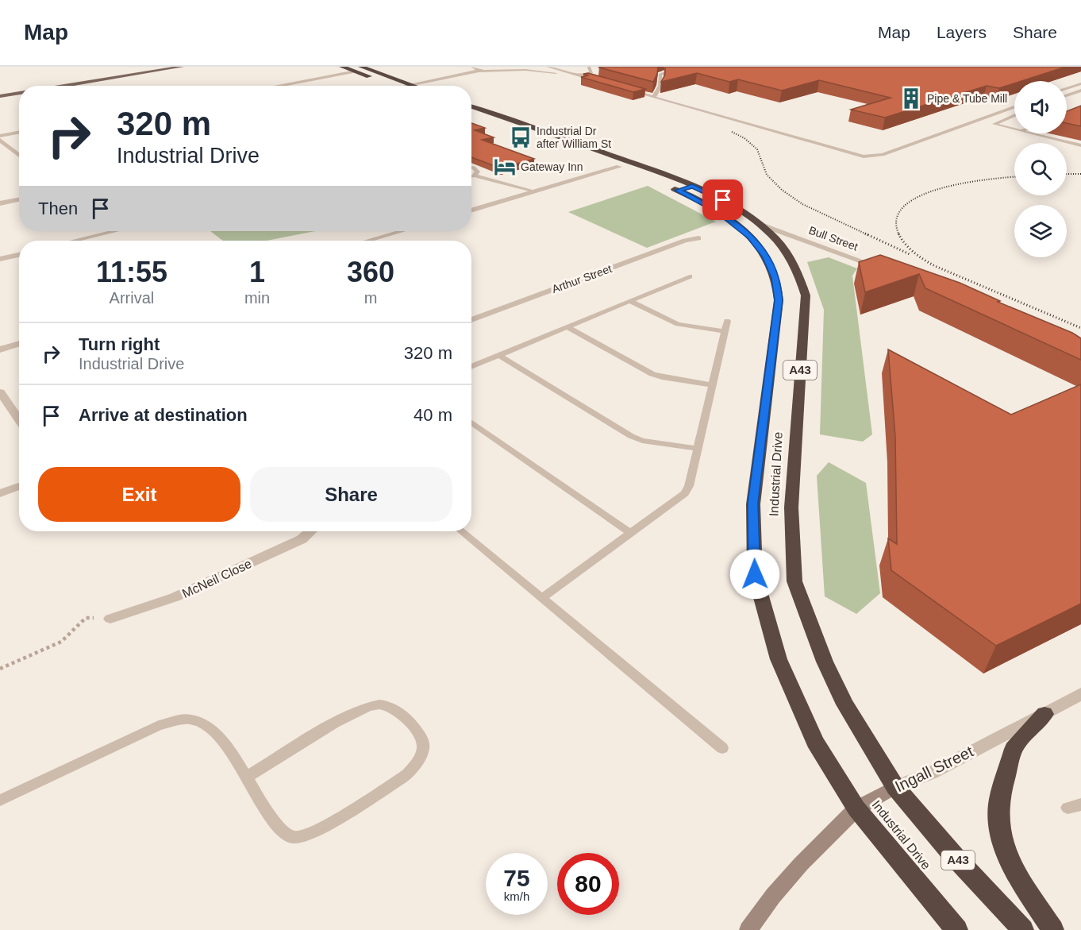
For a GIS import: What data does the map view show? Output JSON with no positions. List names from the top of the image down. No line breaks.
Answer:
{"streets":{"highway":["A43","Industrial Drive"],"main road":["Ingall Street"],"street":["Bull Street","Arthur Street","McNeil Close"]},"crossings":[["Bull Street","Industrial Drive"],["Industrial Drive","Ingall Street"]],"places":{"building":["Pipe & Tube Mill"],"bus stop":["Industrial Dr after William St"],"hotel":["Gateway Inn"]},"page":{"header":"Map","nav":["Map","Layers","Share"],"turn":["320 m","Industrial Drive"],"then":"Then","eta":["11:55","Arrival","1","min","360","m"],"list":[{"name":"Turn right","note":"Industrial Drive","value":"320 m"},{"name":"Arrive at destination","value":"40 m"}],"buttons":["Exit","Share"],"speed":"75 km/h","limit":"80"}}
